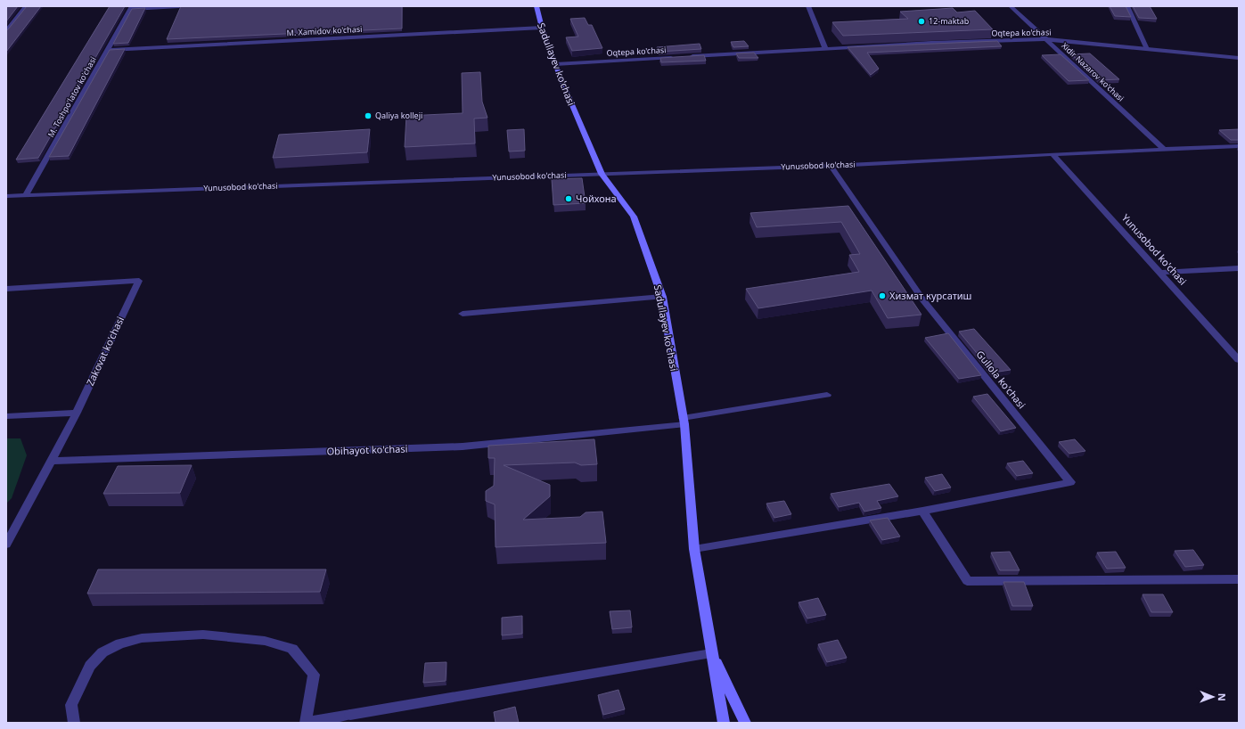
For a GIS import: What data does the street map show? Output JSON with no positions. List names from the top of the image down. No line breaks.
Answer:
{"streets":{"main road":["Sadullayev ko'chasi"],"street":["M. Xamidov ko'chasi","Oqtepa ko'chasi","Xidir Nazarov ko'chasi","M. Toshpo'latov ko'chasi","Yunusobod ko'chasi","Zakovat ko'chasi","Gullola ko'chasi","Obihayot ko'chasi"]},"crossings":[["M. Xamidov ko'chasi","Sadullayev ko'chasi"],["M. Xamidov ko'chasi","M. Toshpo'latov ko'chasi"],["Oqtepa ko'chasi","Sadullayev ko'chasi"],["Oqtepa ko'chasi","Xidir Nazarov ko'chasi"],["Sadullayev ko'chasi","Yunusobod ko'chasi"],["Sadullayev ko'chasi","Obihayot ko'chasi"],["Xidir Nazarov ko'chasi","Yunusobod ko'chasi"],["M. Toshpo'latov ko'chasi","Yunusobod ko'chasi"],["Yunusobod ko'chasi","Gullola ko'chasi"],["Zakovat ko'chasi","Obihayot ko'chasi"]],"places":["12-maktab","Qaliya kolleji","Чойхона","Хизмат курсатиш"],"north":"right"}
